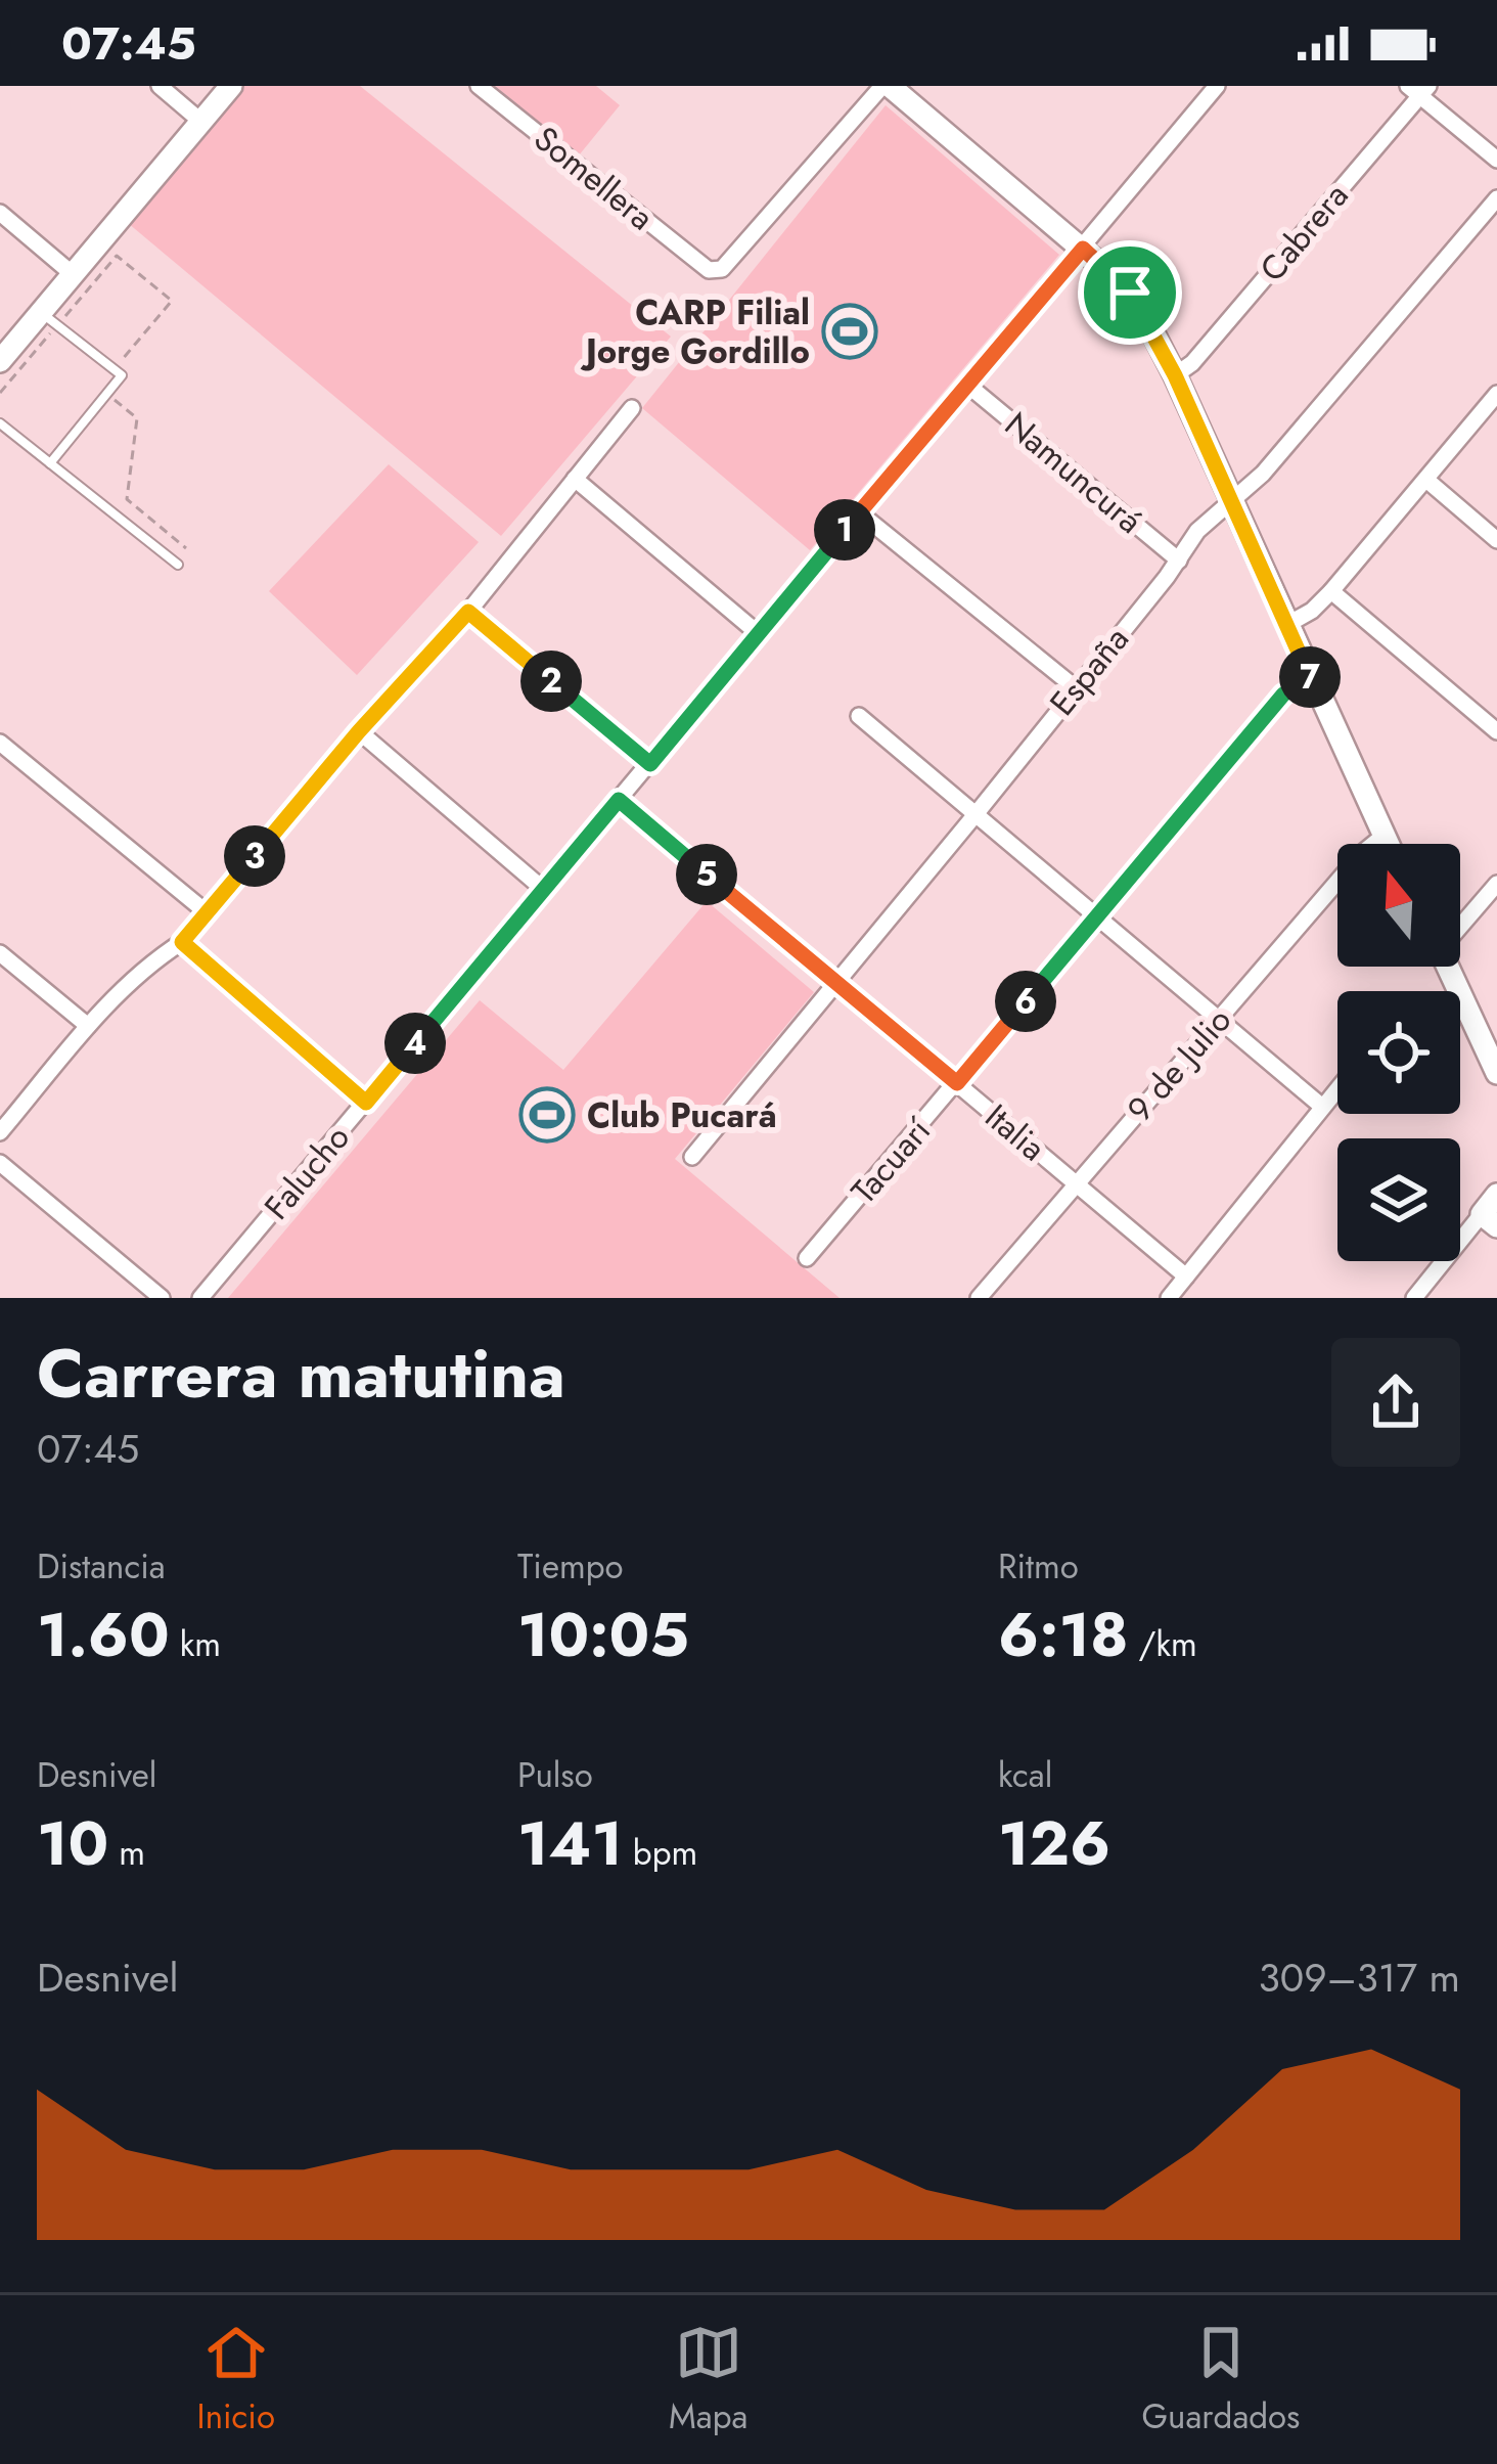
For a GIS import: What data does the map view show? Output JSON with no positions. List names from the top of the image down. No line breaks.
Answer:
{"streets":{"street":["Somellera","Cabrera","Namuncurá","España","9 de Julio","Italia","Tacuarí","Falucho"]},"crossings":[["Namuncurá","España"],["Namuncurá","Falucho"],["España","Italia"],["9 de Julio","Italia"],["Italia","Tacuarí"],["Italia","Falucho"]],"places":{"sports":["CARP Filial Jorge Gordillo","Club Pucará"]},"north":"top","page":{"status":"07:45","pins":["1","7","2","3","5","6","4"],"heading":["Carrera matutina","07:45"],"stats":[["Distancia","1.60 km"],["Tiempo","10:05"],["Ritmo","6:18 /km"],["Desnivel","10 m"],["Pulso","141 bpm"],["kcal","126"]],"chart":["Desnivel","309–317 m"],"tabs":["Inicio","Mapa","Guardados"]}}
